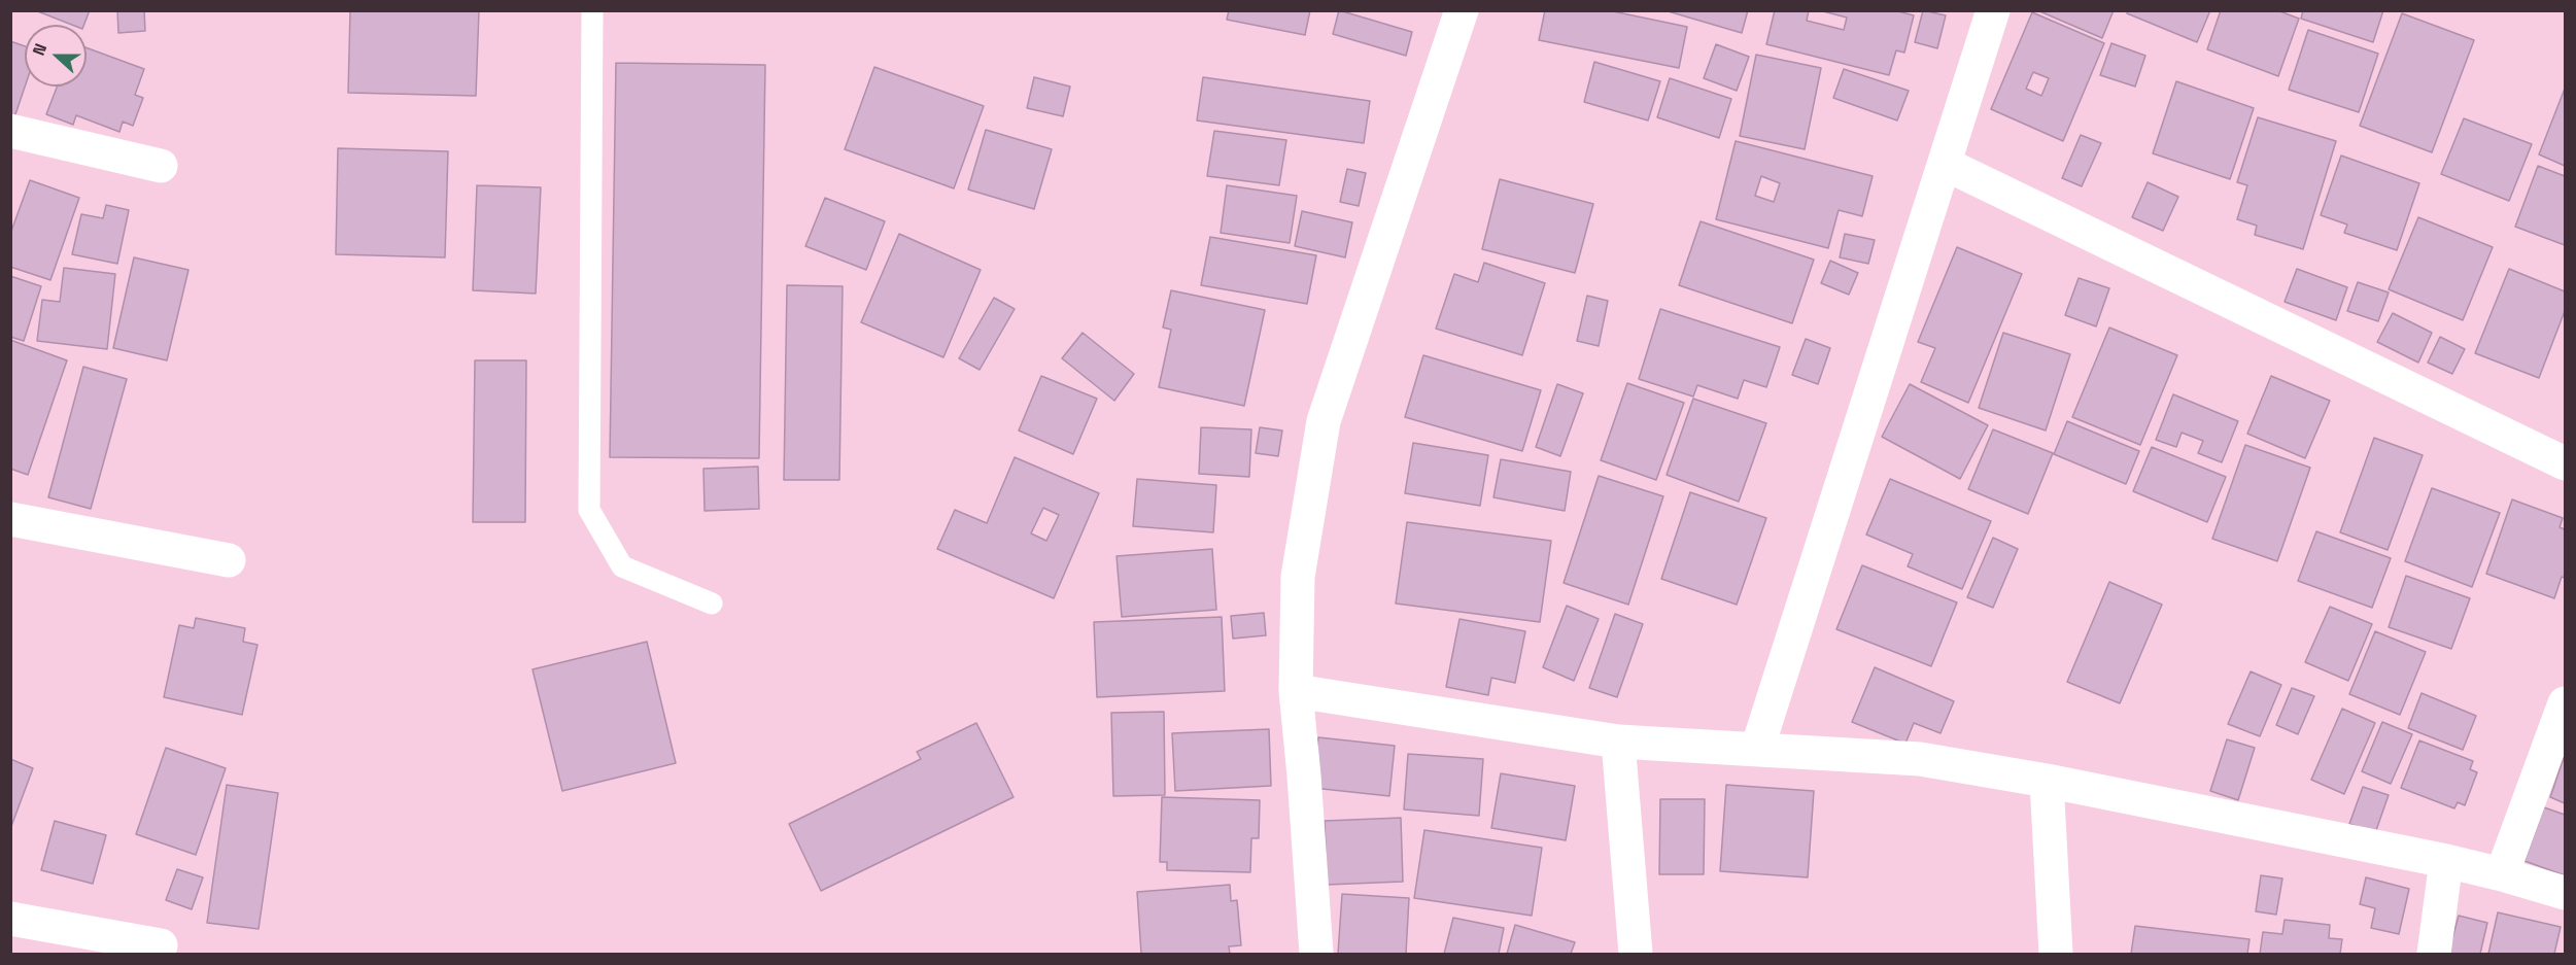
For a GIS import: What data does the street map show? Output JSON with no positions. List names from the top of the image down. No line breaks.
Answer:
{"north":"left"}
